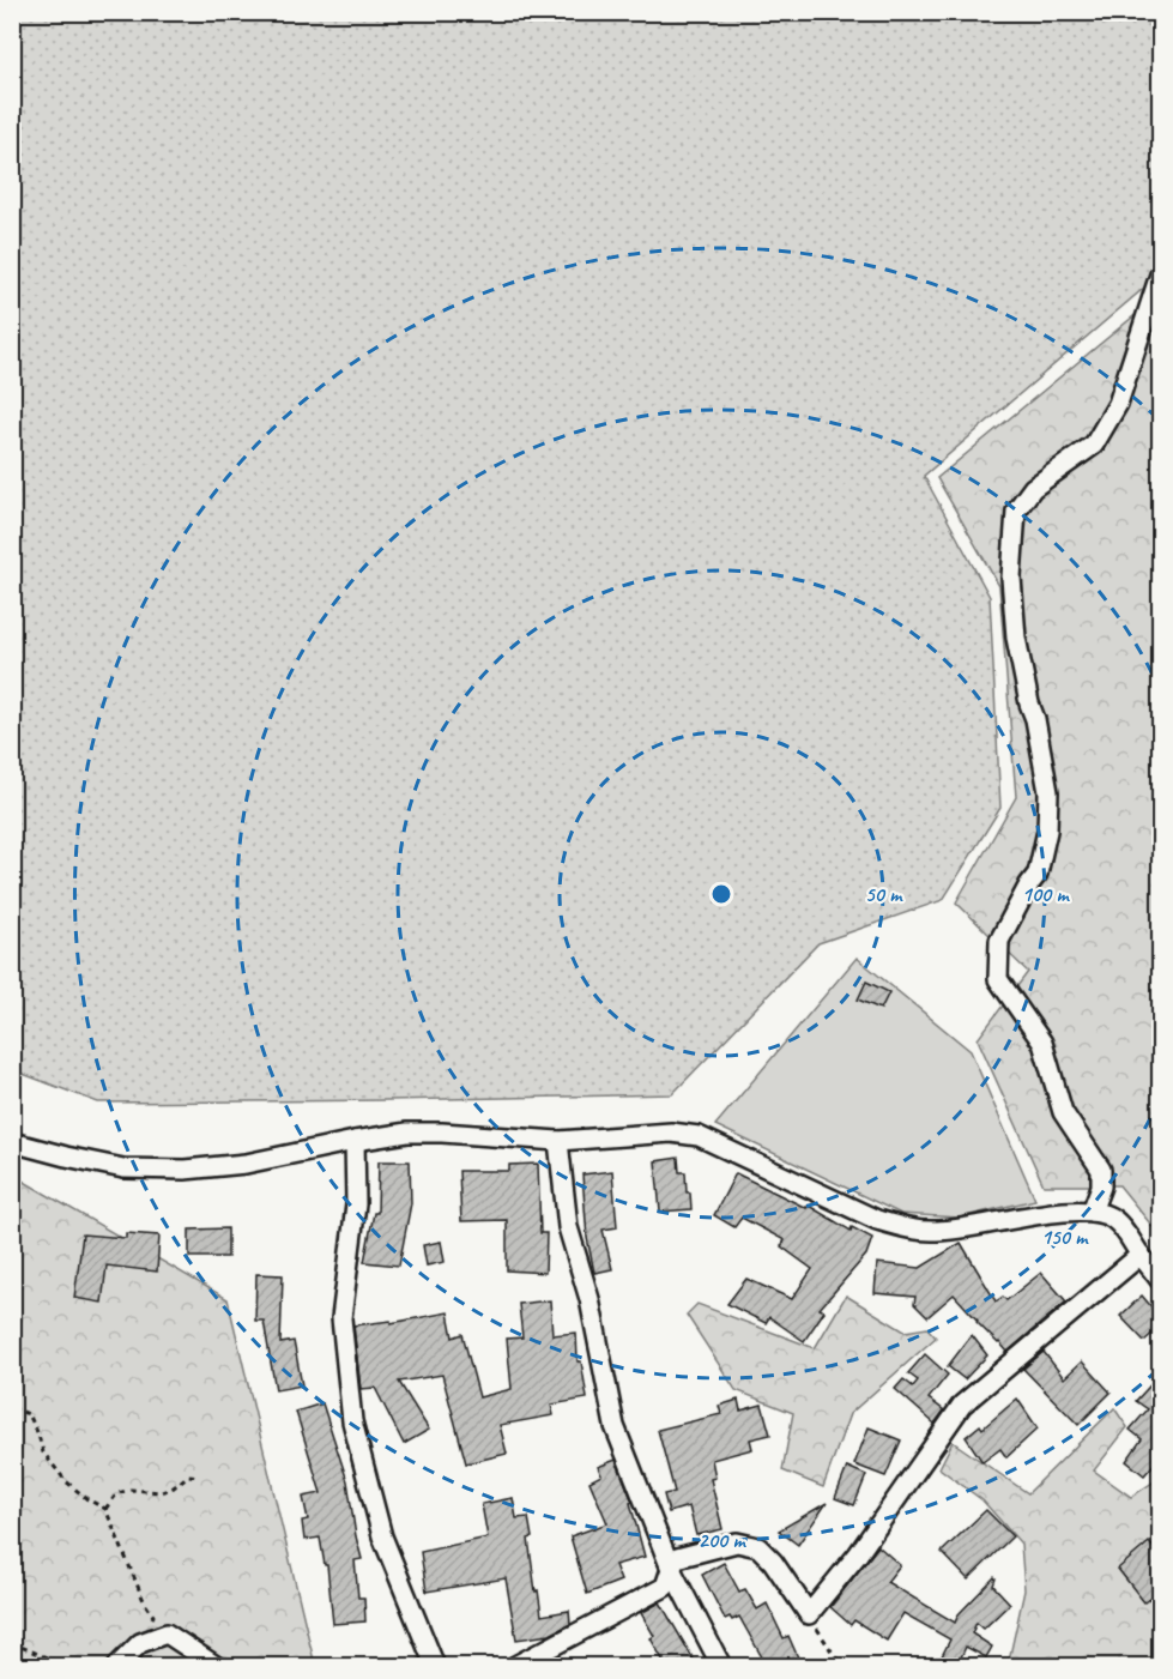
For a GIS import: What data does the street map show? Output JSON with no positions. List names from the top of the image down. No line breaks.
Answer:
{"rings":["50 m","100 m","150 m","200 m"]}
